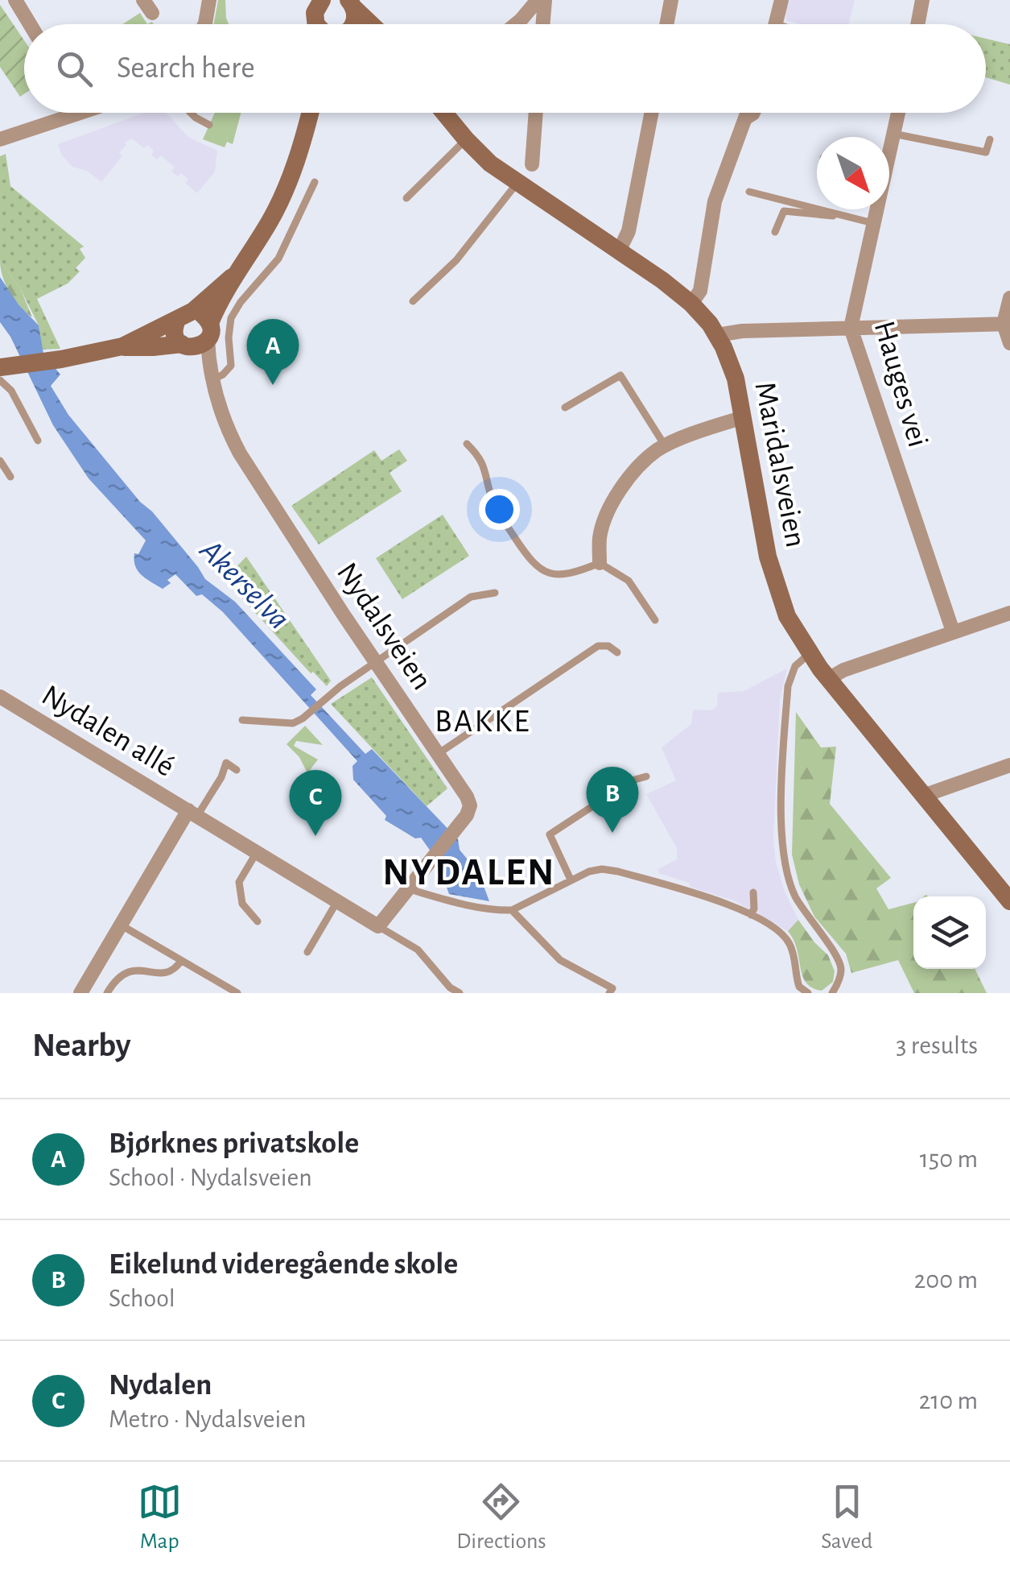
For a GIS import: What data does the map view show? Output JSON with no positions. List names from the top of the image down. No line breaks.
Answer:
{"streets":{"main road":["Maridalsveien"],"street":["Hauges vei","Nydalsveien","Nydalen allé"]},"districts":["BAKKE","NYDALEN"],"water":["Akerselva"],"north":"bottom right","page":{"search":"Search here","pins":["A","B","C"],"heading":["Nearby","3 results"],"list":[{"mark":"A","name":"Bjørknes privatskole","note":"School · Nydalsveien","value":"150 m"},{"mark":"B","name":"Eikelund videregående skole","note":"School","value":"200 m"},{"mark":"C","name":"Nydalen","note":"Metro · Nydalsveien","value":"210 m"}],"nav":["Map","Directions","Saved"]}}
